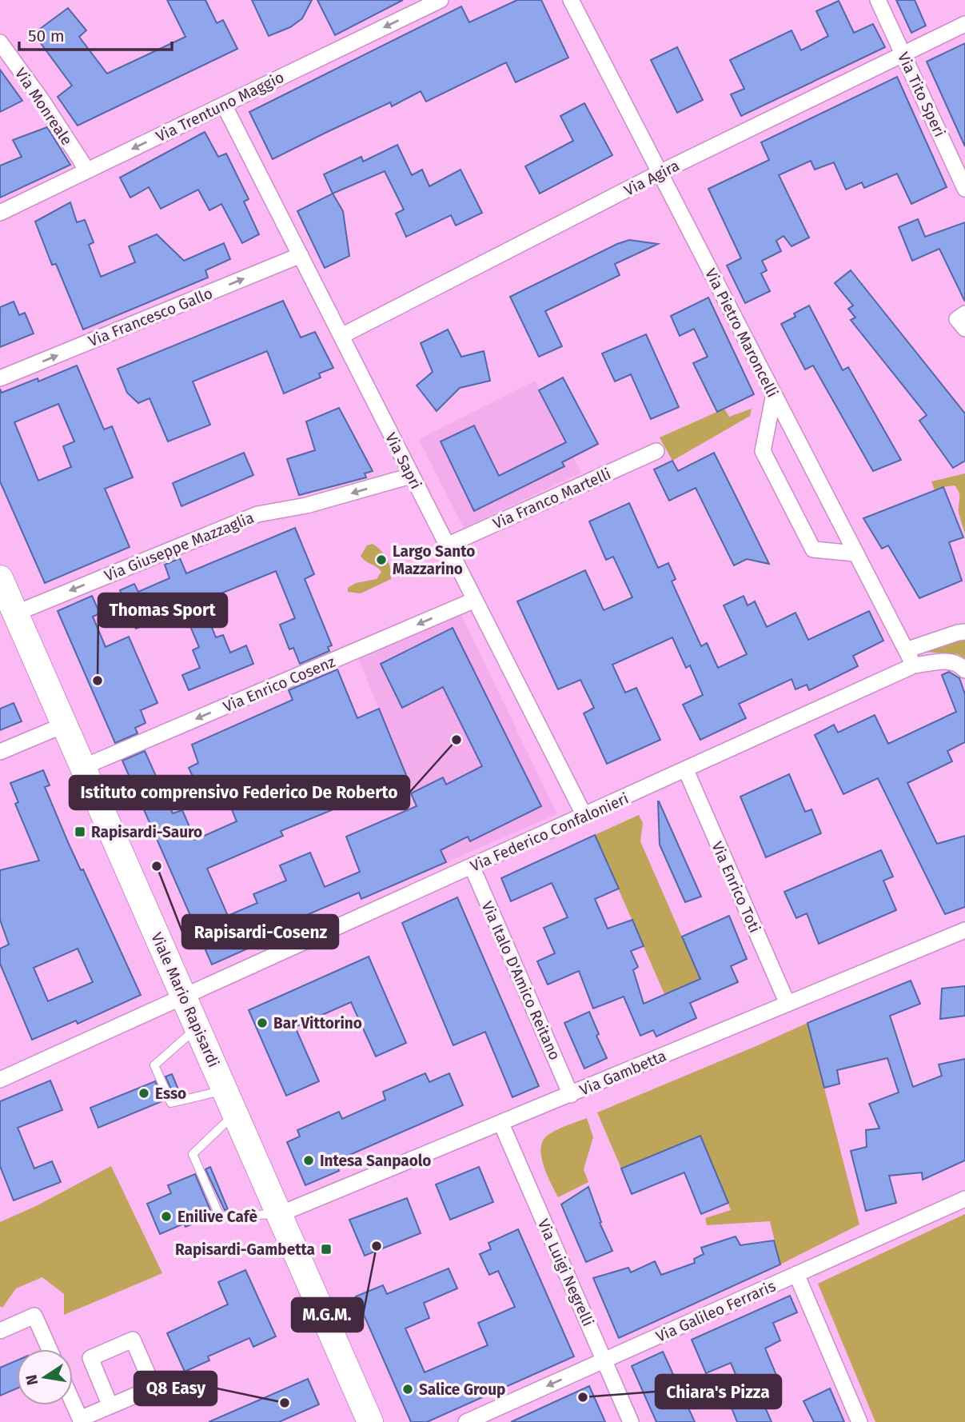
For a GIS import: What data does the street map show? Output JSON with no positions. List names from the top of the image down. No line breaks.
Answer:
{"streets":{"main road":["Viale Mario Rapisardi"],"street":["Via Tito Speri","Via Monreale","Via Trentuno Maggio","Via Agira","Via Francesco Gallo","Via Pietro Maroncelli","Via Sapri","Via Franco Martelli","Via Giuseppe Mazzaglia","Via Enrico Cosenz","Via Federico Confalonieri","Via Enrico Toti","Via Italo D'Amico Reitano","Via Gambetta","Via Luigi Negrelli","Via Galileo Ferraris"]},"crossings":[["Via Tito Speri","Via Agira"],["Via Monreale","Via Trentuno Maggio"],["Via Trentuno Maggio","Via Sapri"],["Via Agira","Via Pietro Maroncelli"],["Via Agira","Via Sapri"],["Via Francesco Gallo","Via Sapri"],["Via Pietro Maroncelli","Via Federico Confalonieri"],["Via Sapri","Via Franco Martelli"],["Via Sapri","Via Giuseppe Mazzaglia"],["Via Sapri","Via Enrico Cosenz"],["Via Sapri","Via Federico Confalonieri"],["Via Giuseppe Mazzaglia","Viale Mario Rapisardi"],["Via Enrico Cosenz","Viale Mario Rapisardi"],["Via Federico Confalonieri","Via Enrico Toti"],["Via Federico Confalonieri","Via Italo D'Amico Reitano"],["Via Federico Confalonieri","Viale Mario Rapisardi"],["Via Enrico Toti","Via Gambetta"],["Via Italo D'Amico Reitano","Via Gambetta"],["Viale Mario Rapisardi","Via Gambetta"],["Via Gambetta","Via Luigi Negrelli"],["Via Luigi Negrelli","Via Galileo Ferraris"]],"one_way":["Via Trentuno Maggio","Via Francesco Gallo","Via Giuseppe Mazzaglia","Via Enrico Cosenz"],"places":{"other":["Largo Santo Mazzarino","Thomas Sport","Istituto comprensivo Federico De Roberto","Rapisardi-Cosenz","Bar Vittorino","Esso","Intesa Sanpaolo","Enilive Cafè","M.G.M.","Salice Group","Chiara's Pizza","Q8 Easy"],"transit":["Rapisardi-Sauro","Rapisardi-Gambetta"]},"scale_bar":"50 m","north":"left"}
